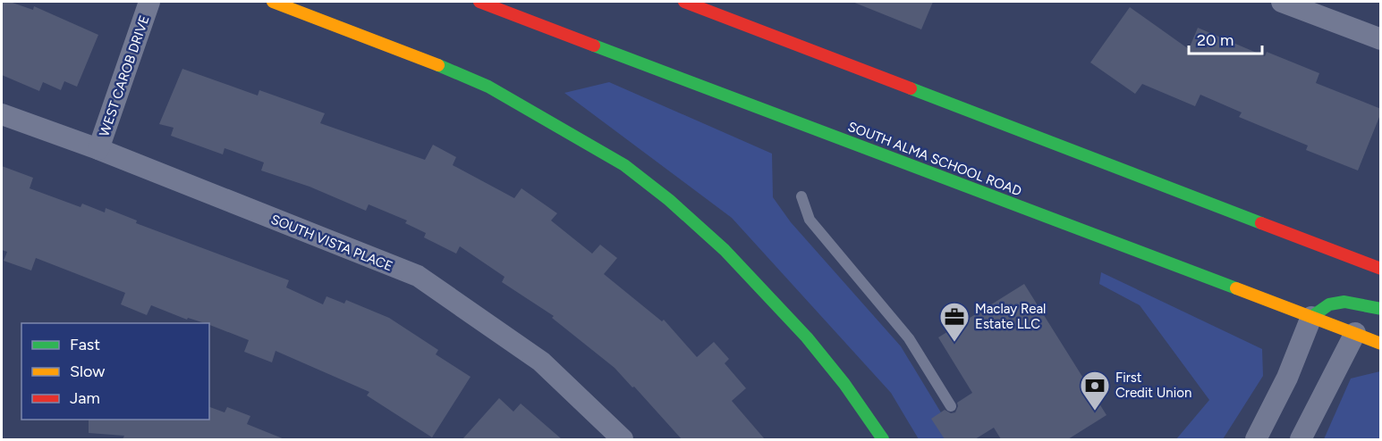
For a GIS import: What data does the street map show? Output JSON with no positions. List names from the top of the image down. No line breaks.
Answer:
{"streets":{"main road":["SOUTH ALMA SCHOOL ROAD"],"street":["WEST CAROB DRIVE","SOUTH VISTA PLACE"]},"crossings":[["WEST CAROB DRIVE","SOUTH VISTA PLACE"]],"places":{"office":["Maclay Real Estate LLC"],"bank":["First Credit Union"]},"legend":["Fast","Slow","Jam"],"scale_bar":"20 m"}
